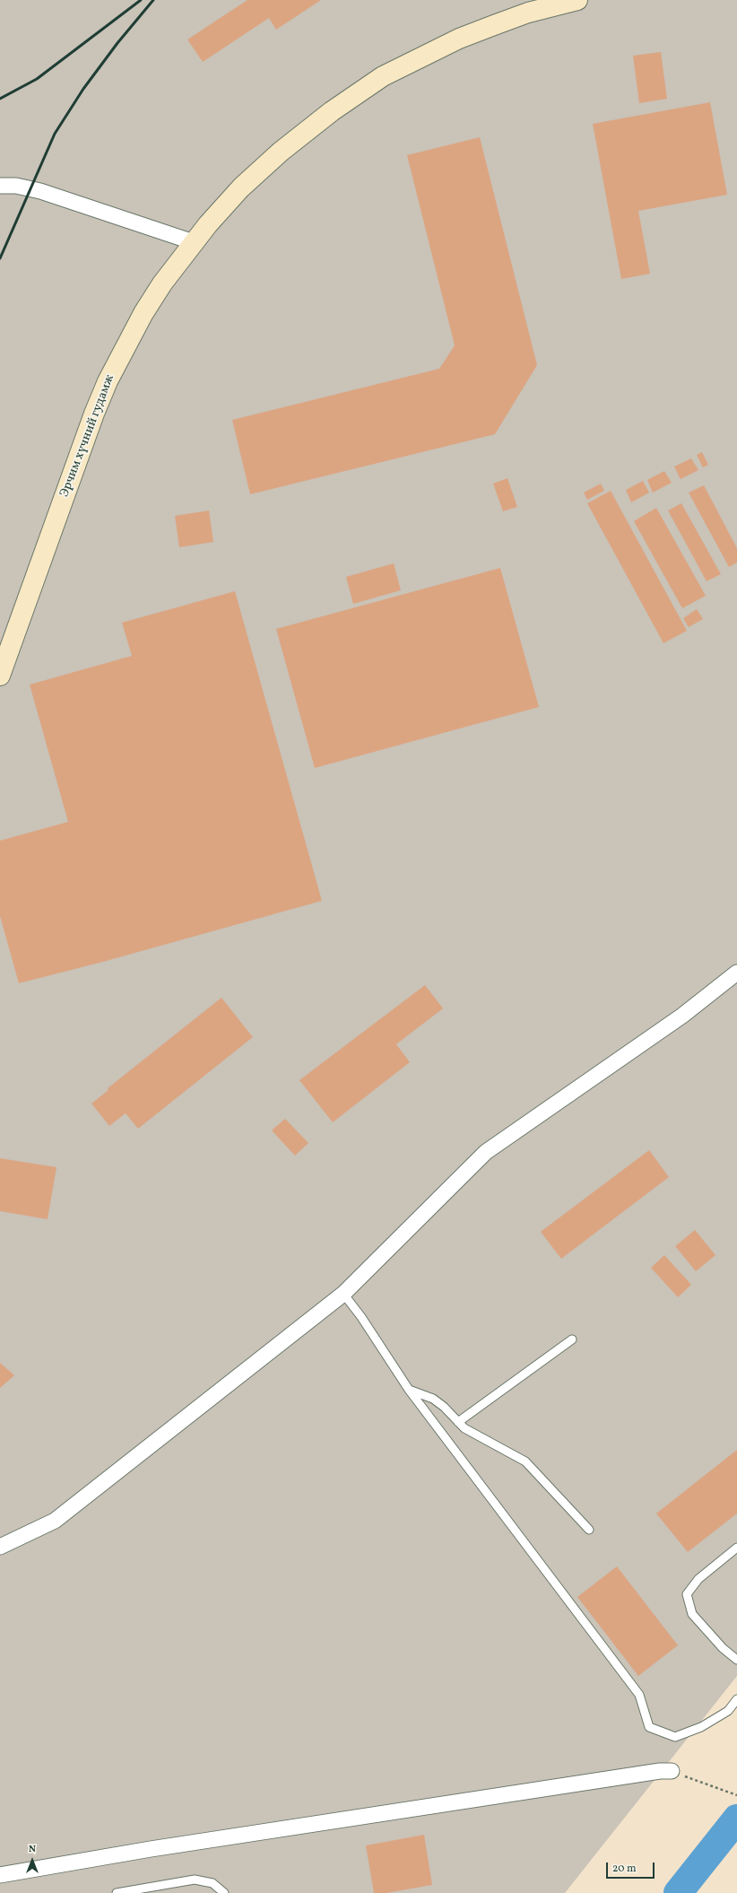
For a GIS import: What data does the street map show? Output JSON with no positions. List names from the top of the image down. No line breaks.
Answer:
{"streets":{"main road":["Эрчим хүчний гудамж"]},"scale_bar":"20 m","north":"top"}
